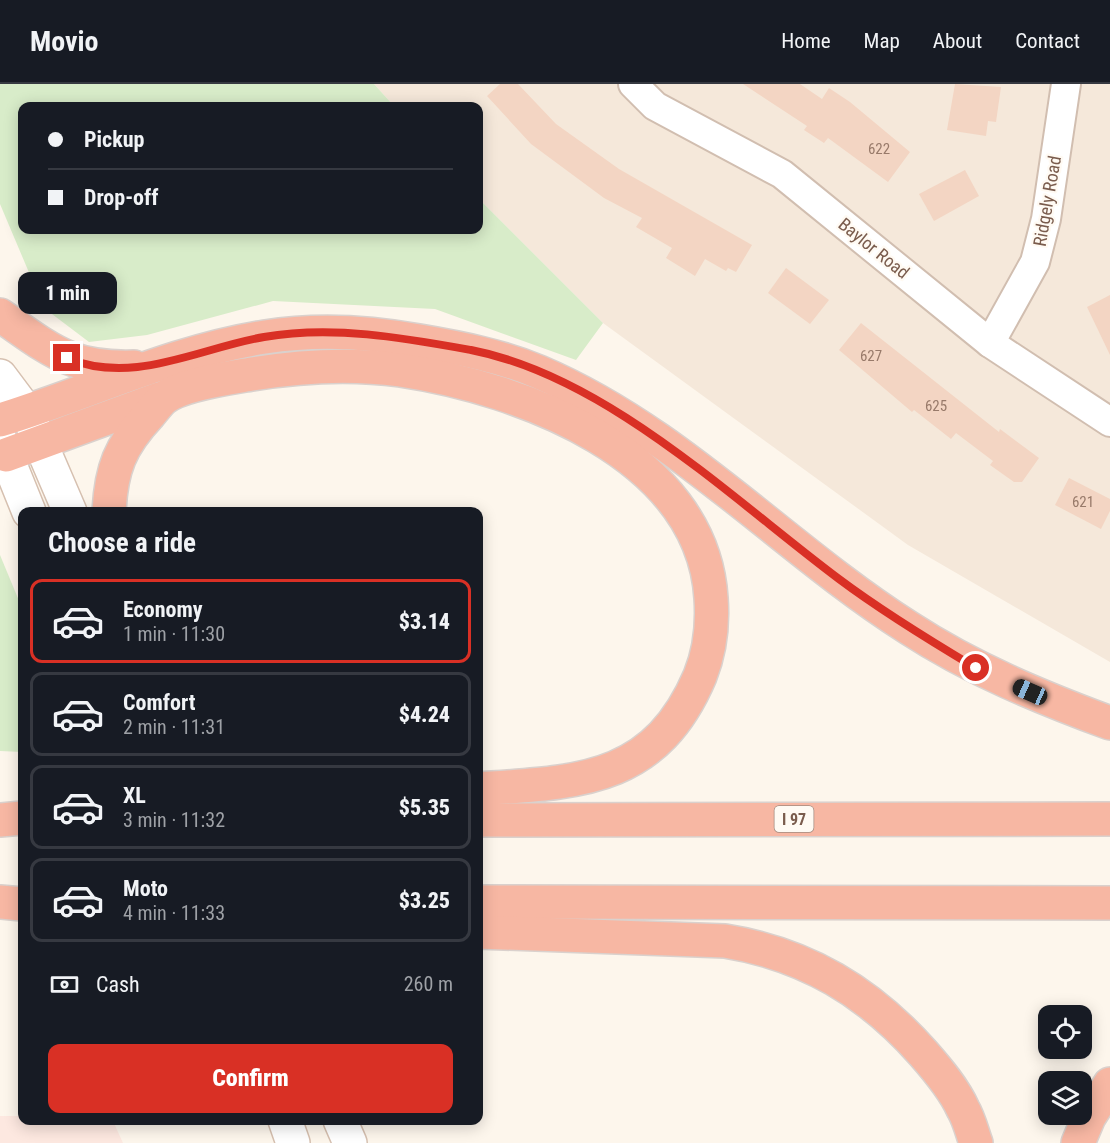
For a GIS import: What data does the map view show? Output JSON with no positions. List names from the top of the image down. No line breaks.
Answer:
{"streets":{"highway":["I 97"],"street":["Ridgely Road","Baylor Road"]},"crossings":[["Ridgely Road","Baylor Road"]],"house_numbers":["622","627","625","621"],"page":{"header":"Movio","nav":["Home","Map","About","Contact"],"banner":["Pickup","Drop-off"],"bubble":"1 min","heading":"Choose a ride","list":[{"name":"Economy","note":"1 min · 11:30","value":"$3.14"},{"name":"Comfort","note":"2 min · 11:31","value":"$4.24"},{"name":"XL","note":"3 min · 11:32","value":"$5.35"},{"name":"Moto","note":"4 min · 11:33","value":"$3.25"}],"pay":["Cash","260 m"],"buttons":"Confirm"}}
